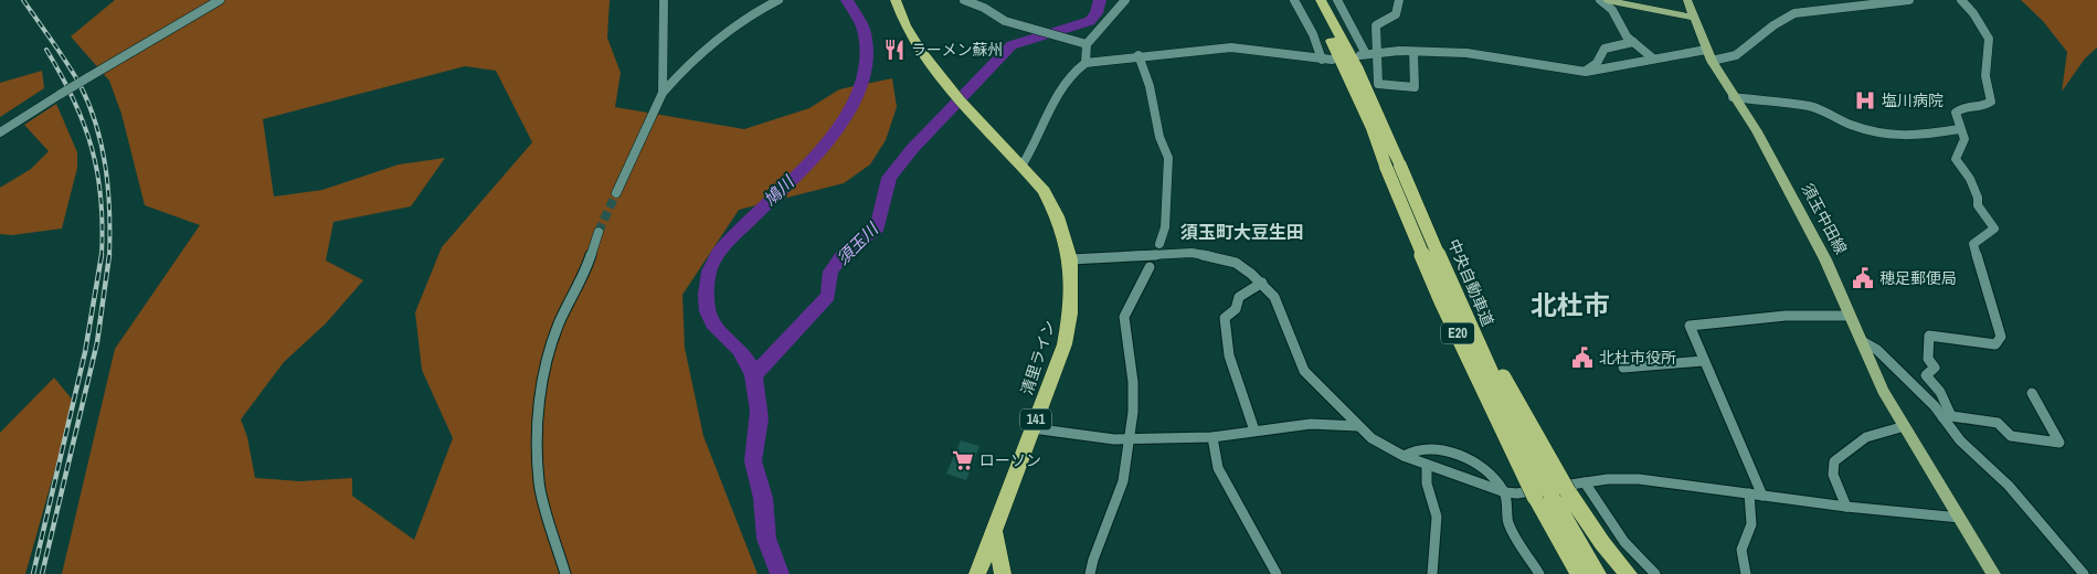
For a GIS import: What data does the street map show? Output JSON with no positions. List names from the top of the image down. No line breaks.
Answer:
{"streets":{"highway":["中央自動車道","E20","清里ライン","141"],"main road":["須玉中田線"]},"districts":["須玉町大豆生田","北杜市"],"water":["鳩川","須玉川"],"places":{"restaurant":["ラーメン蘇州"],"hospital":["塩川病院"],"public building":["穂足郵便局","北杜市役所"],"supermarket":["ローソン"]}}
